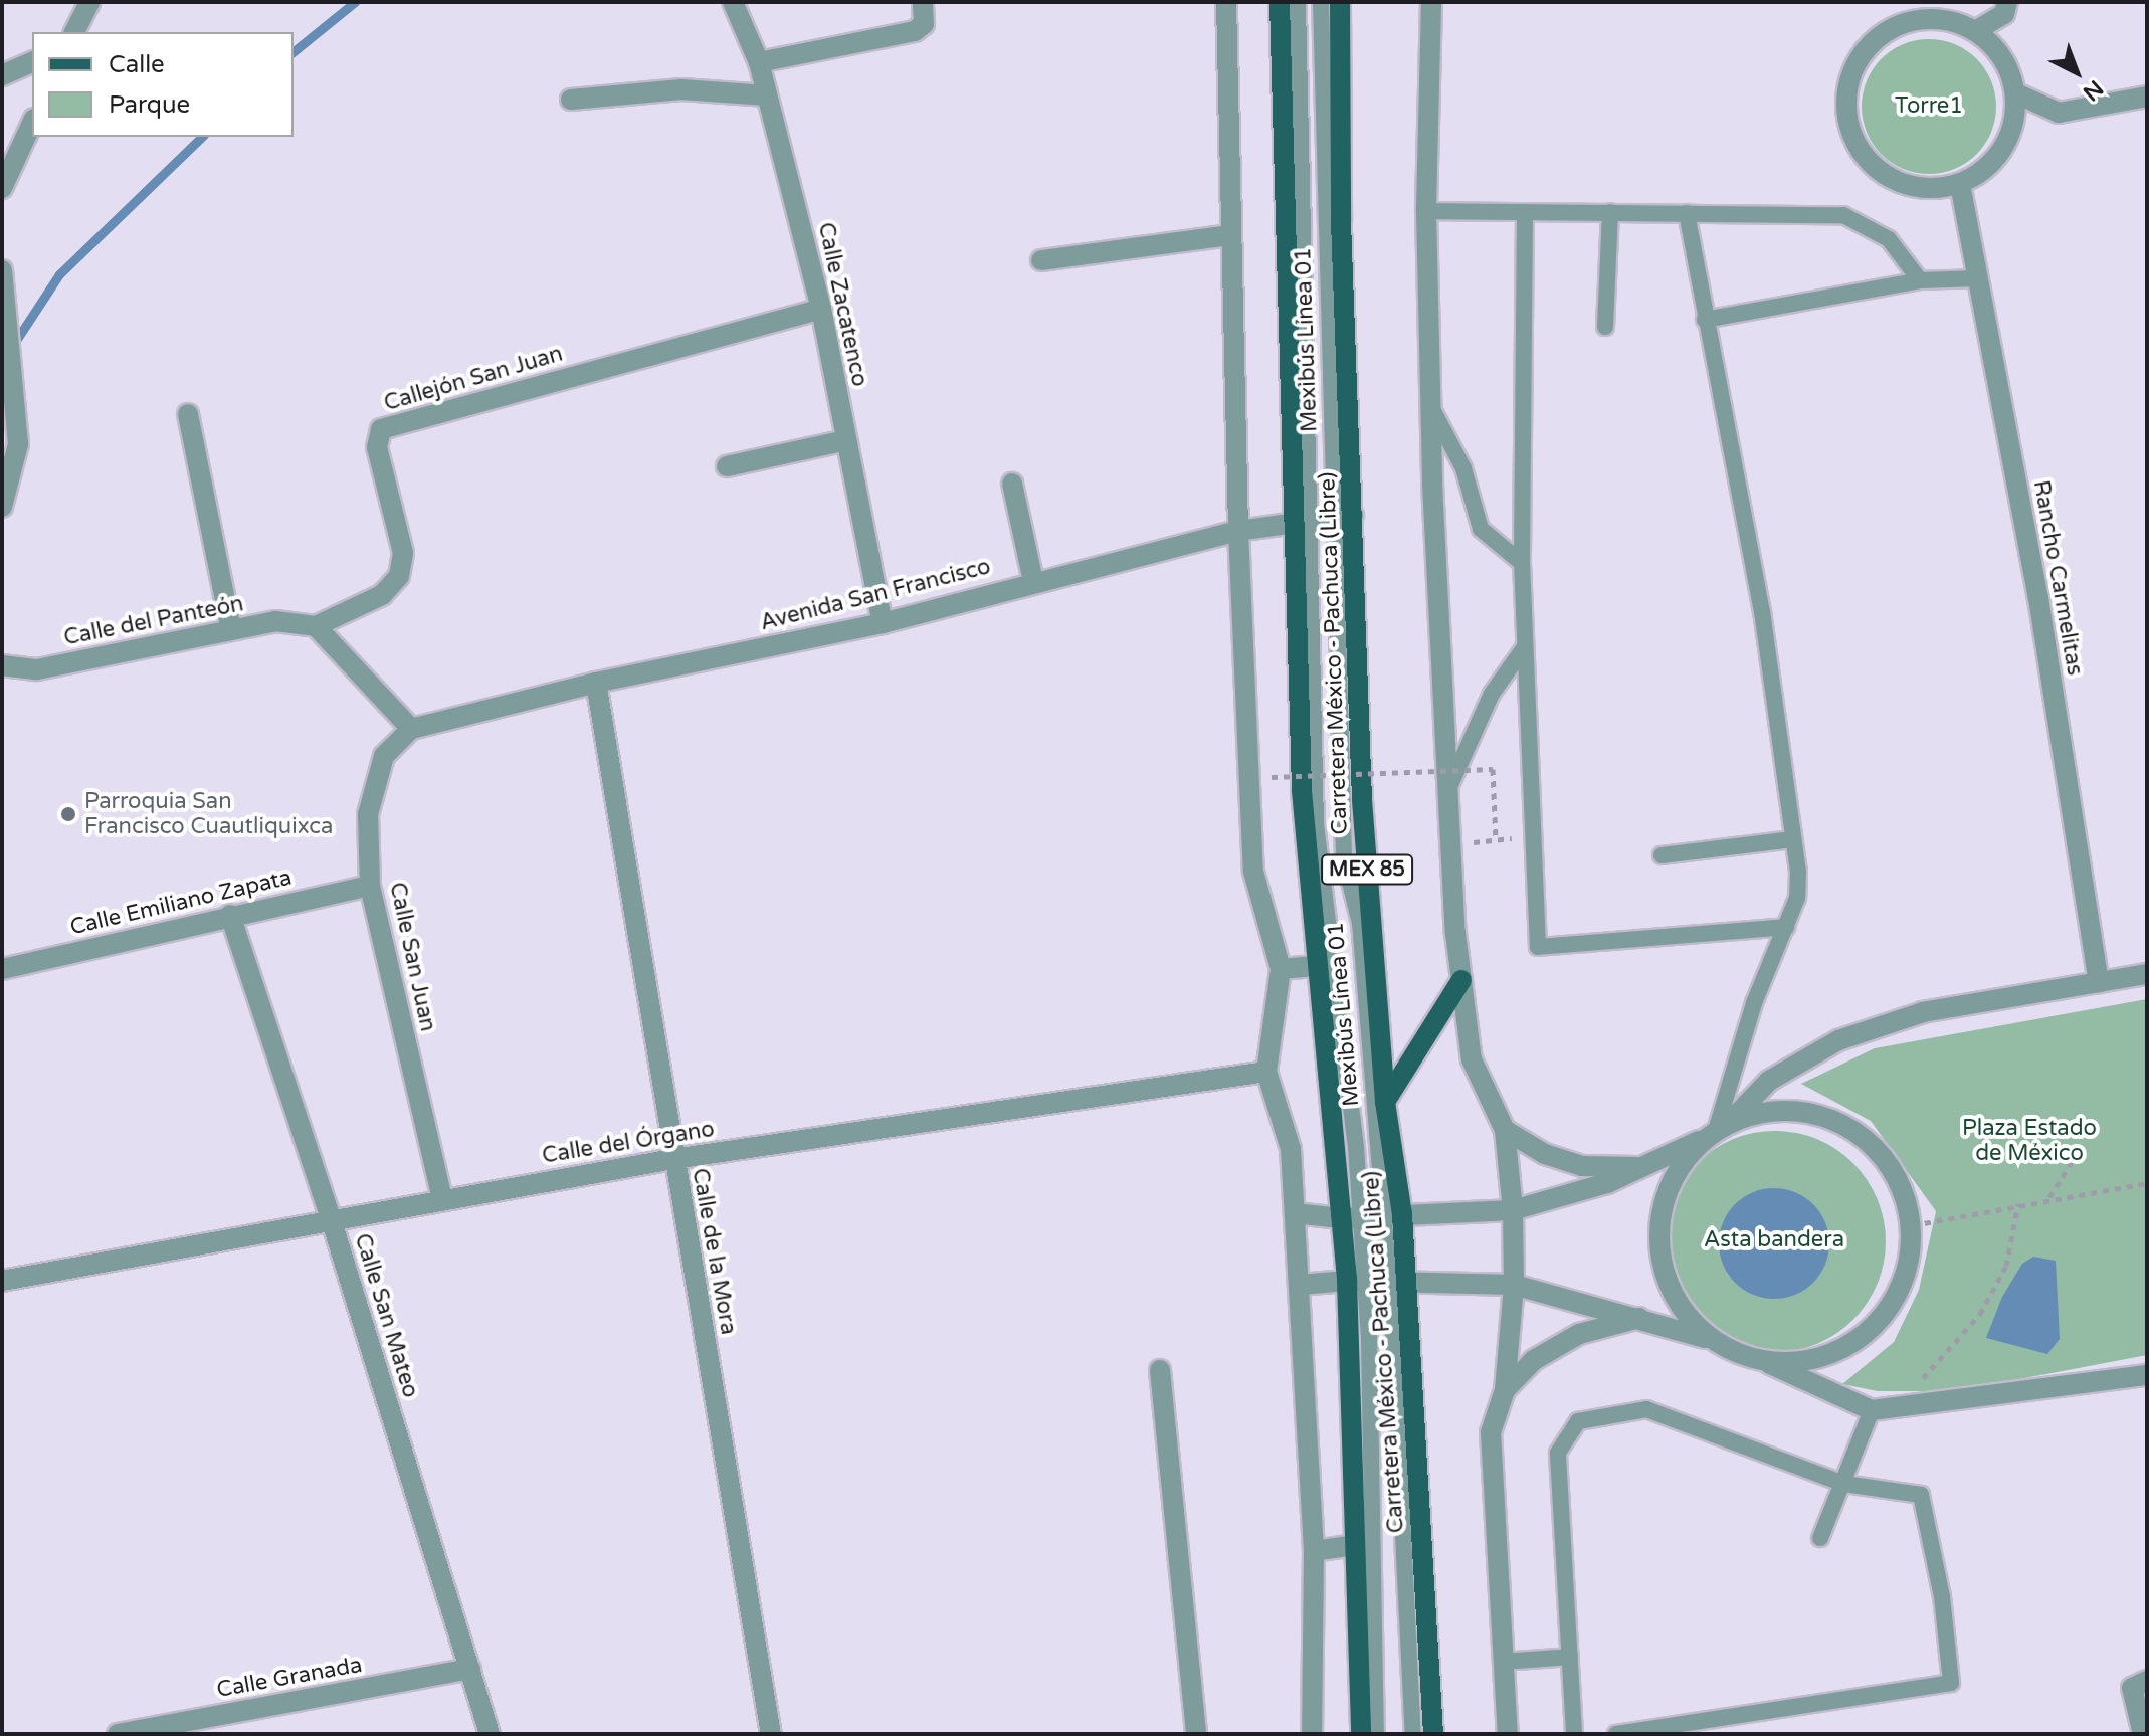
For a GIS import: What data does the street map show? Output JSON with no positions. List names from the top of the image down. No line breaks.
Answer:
{"streets":{"main road":["Carretera México - Pachuca (Libre)","MEX 85"],"street":["Calle Zacatenco","Callejón San Juan","Rancho Carmelitas","Avenida San Francisco","Calle del Panteón","Calle Emiliano Zapata","Calle San Juan","Calle del Órgano","Calle de la Mora","Calle San Mateo","Calle Granada"],"lane":["Mexibús Línea 01"]},"crossings":[["Calle Zacatenco","Callejón San Juan"],["Calle Zacatenco","Avenida San Francisco"],["Mexibús Línea 01","Avenida San Francisco"],["Mexibús Línea 01","Carretera México - Pachuca (Libre)"],["Callejón San Juan","Calle del Panteón"],["Avenida San Francisco","Carretera México - Pachuca (Libre)"],["Avenida San Francisco","Calle San Juan"],["Avenida San Francisco","Calle de la Mora"],["Calle Emiliano Zapata","Calle San Juan"],["Calle Emiliano Zapata","Calle San Mateo"],["Calle San Juan","Calle del Órgano"],["Calle del Órgano","Calle de la Mora"],["Calle del Órgano","Calle San Mateo"],["Calle San Mateo","Calle Granada"]],"parks":["Torre1","Plaza Estado de México","Asta bandera"],"places":["Parroquia San Francisco Cuautliquixca"],"legend":["Calle","Parque"],"north":"bottom right"}
